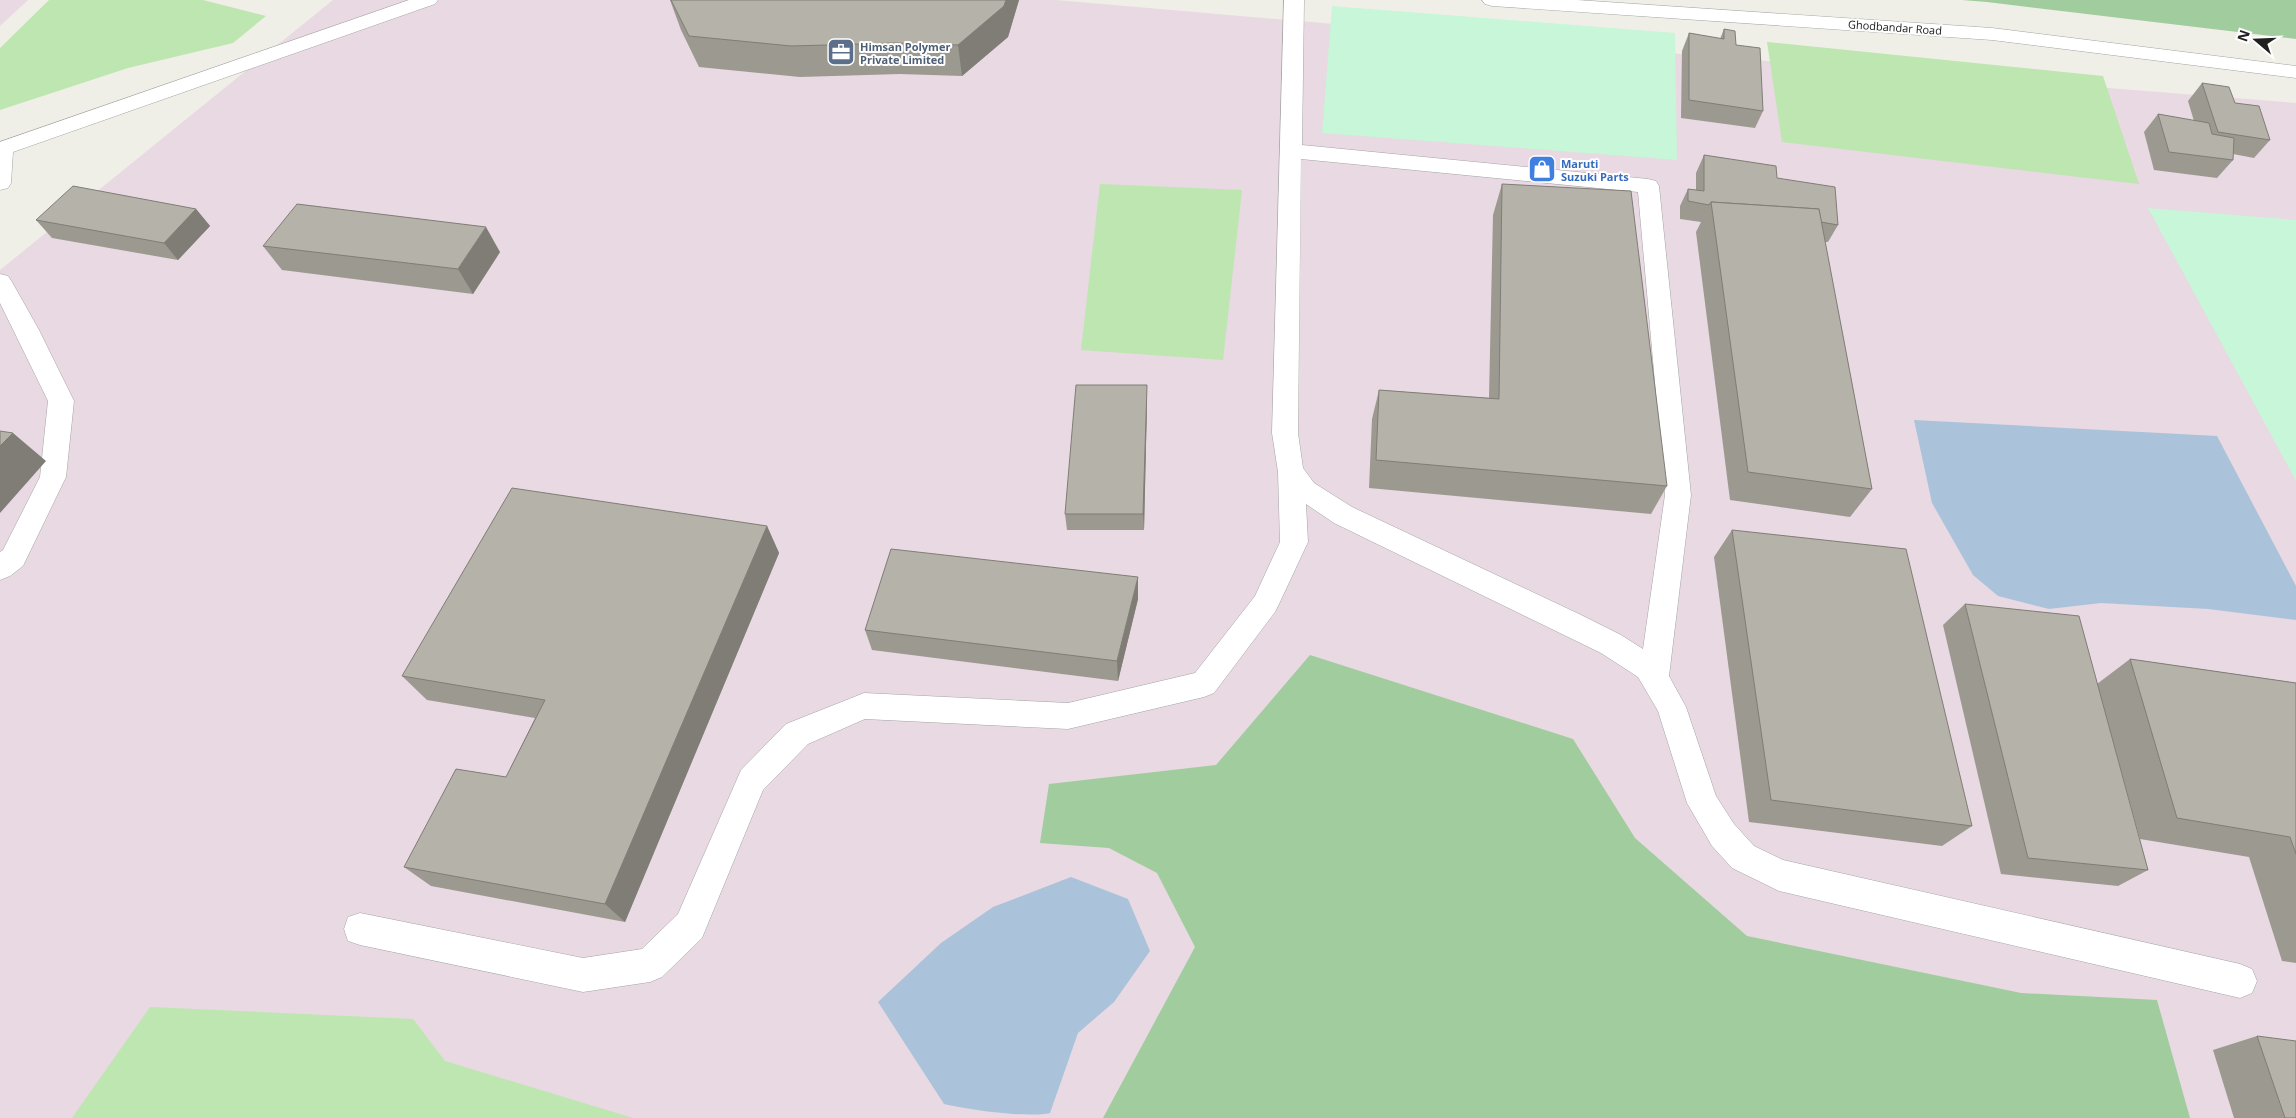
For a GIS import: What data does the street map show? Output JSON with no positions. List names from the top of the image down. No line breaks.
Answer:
{"streets":{"street":["Ghodbandar Road"]},"places":{"office":["Himsan Polymer Private Limited"],"shop":["Maruti Suzuki Parts"]},"north":"left"}
